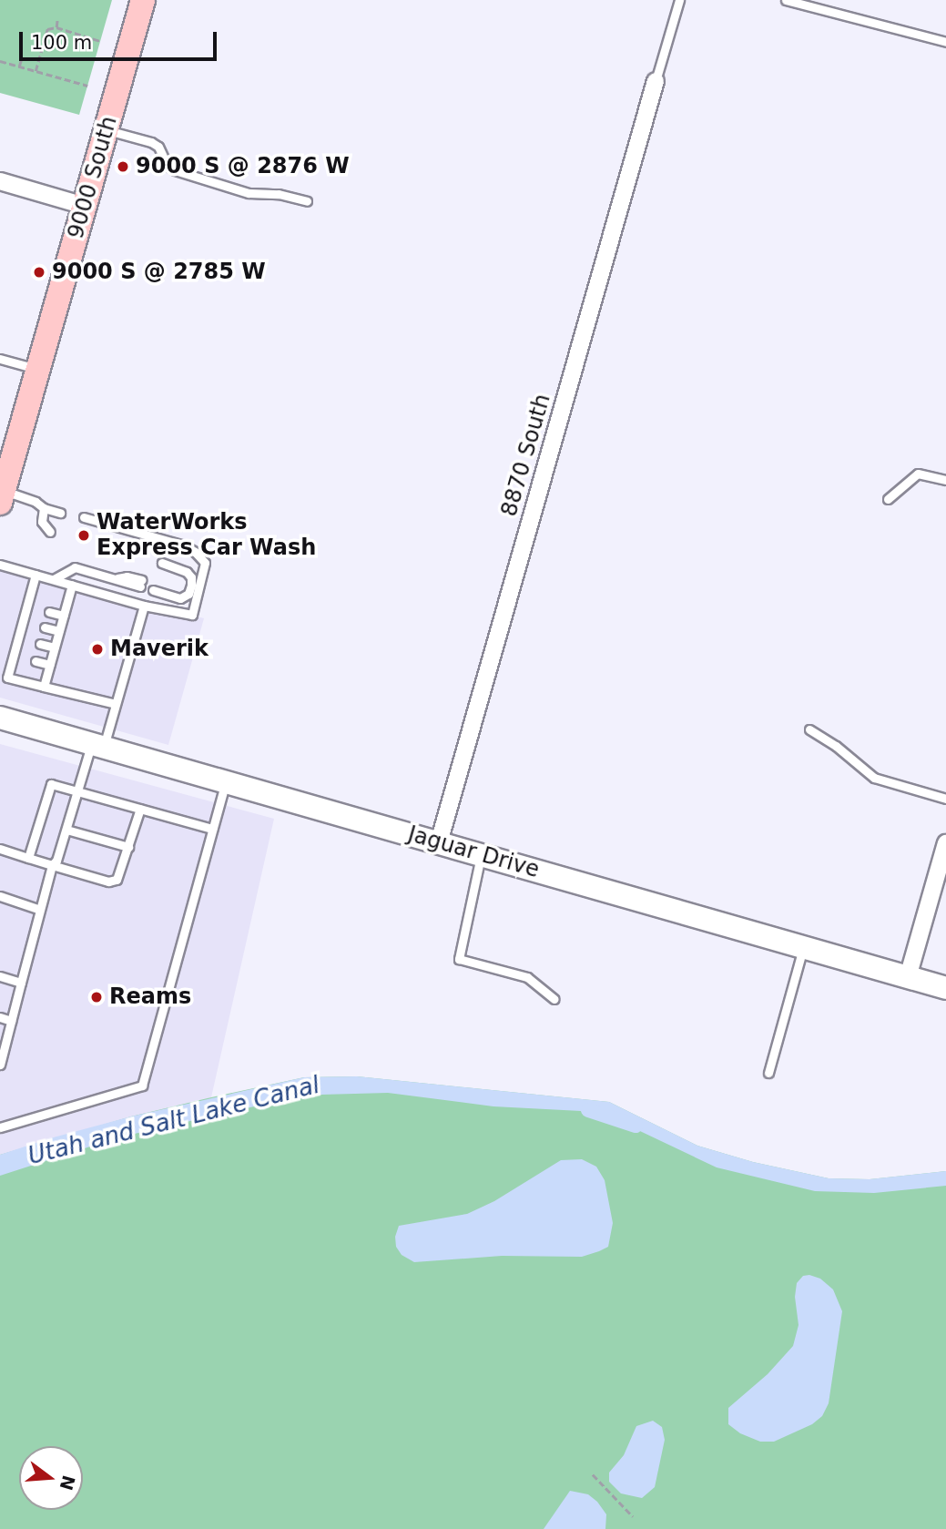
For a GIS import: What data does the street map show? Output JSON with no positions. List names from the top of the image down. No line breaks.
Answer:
{"streets":{"main road":["9000 South","Jaguar Drive"],"street":["8870 South"]},"crossings":[["8870 South","Jaguar Drive"]],"water":["Utah and Salt Lake Canal"],"places":["9000 S @ 2876 W","9000 S @ 2785 W","WaterWorks Express Car Wash","Maverik","Reams"],"scale_bar":"100 m","north":"right"}
